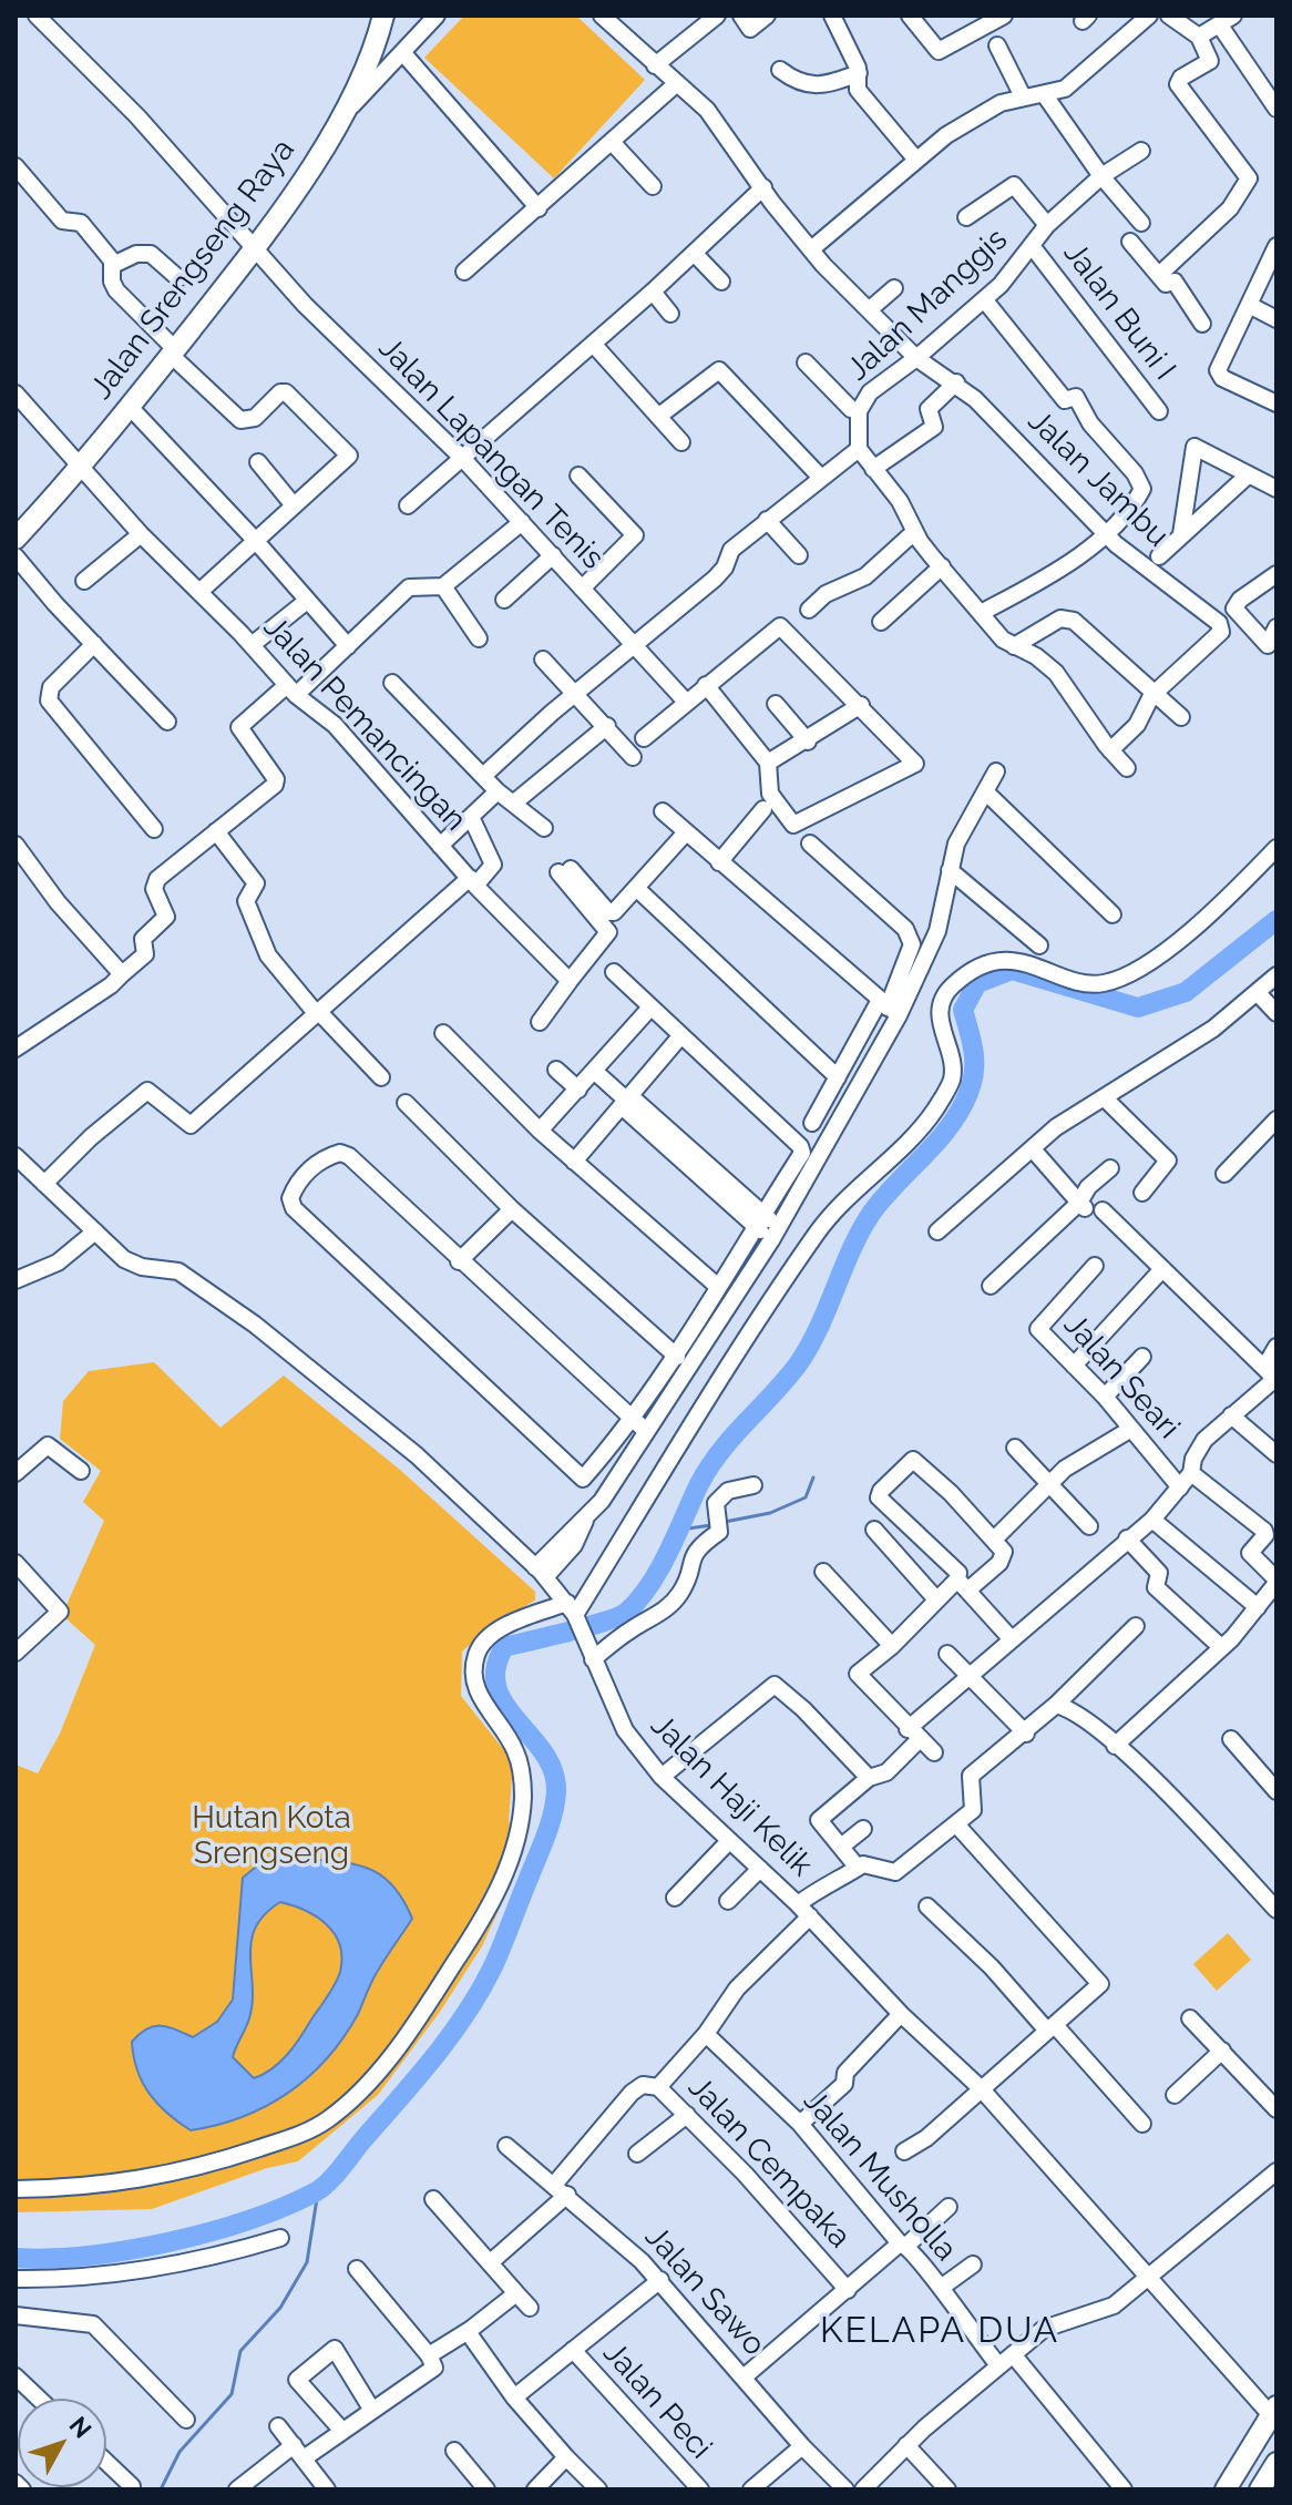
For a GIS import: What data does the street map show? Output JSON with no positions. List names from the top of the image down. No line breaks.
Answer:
{"streets":{"main road":["Jalan Srengseng Raya"],"street":["Jalan Manggis","Jalan Buni I","Jalan Lapangan Tenis","Jalan Jambu","Jalan Pemancingan","Jalan Seari","Jalan Haji Kelik","Jalan Cempaka","Jalan Musholla","Jalan Sawo","Jalan Peci"]},"crossings":[["Jalan Srengseng Raya","Jalan Lapangan Tenis"],["Jalan Srengseng Raya","Jalan Pemancingan"],["Jalan Manggis","Jalan Buni I"],["Jalan Manggis","Jalan Jambu"],["Jalan Haji Kelik","Jalan Cempaka"],["Jalan Cempaka","Jalan Musholla"],["Jalan Cempaka","Jalan Sawo"]],"districts":["KELAPA DUA"],"parks":["Hutan Kota Srengseng"],"north":"top right"}
